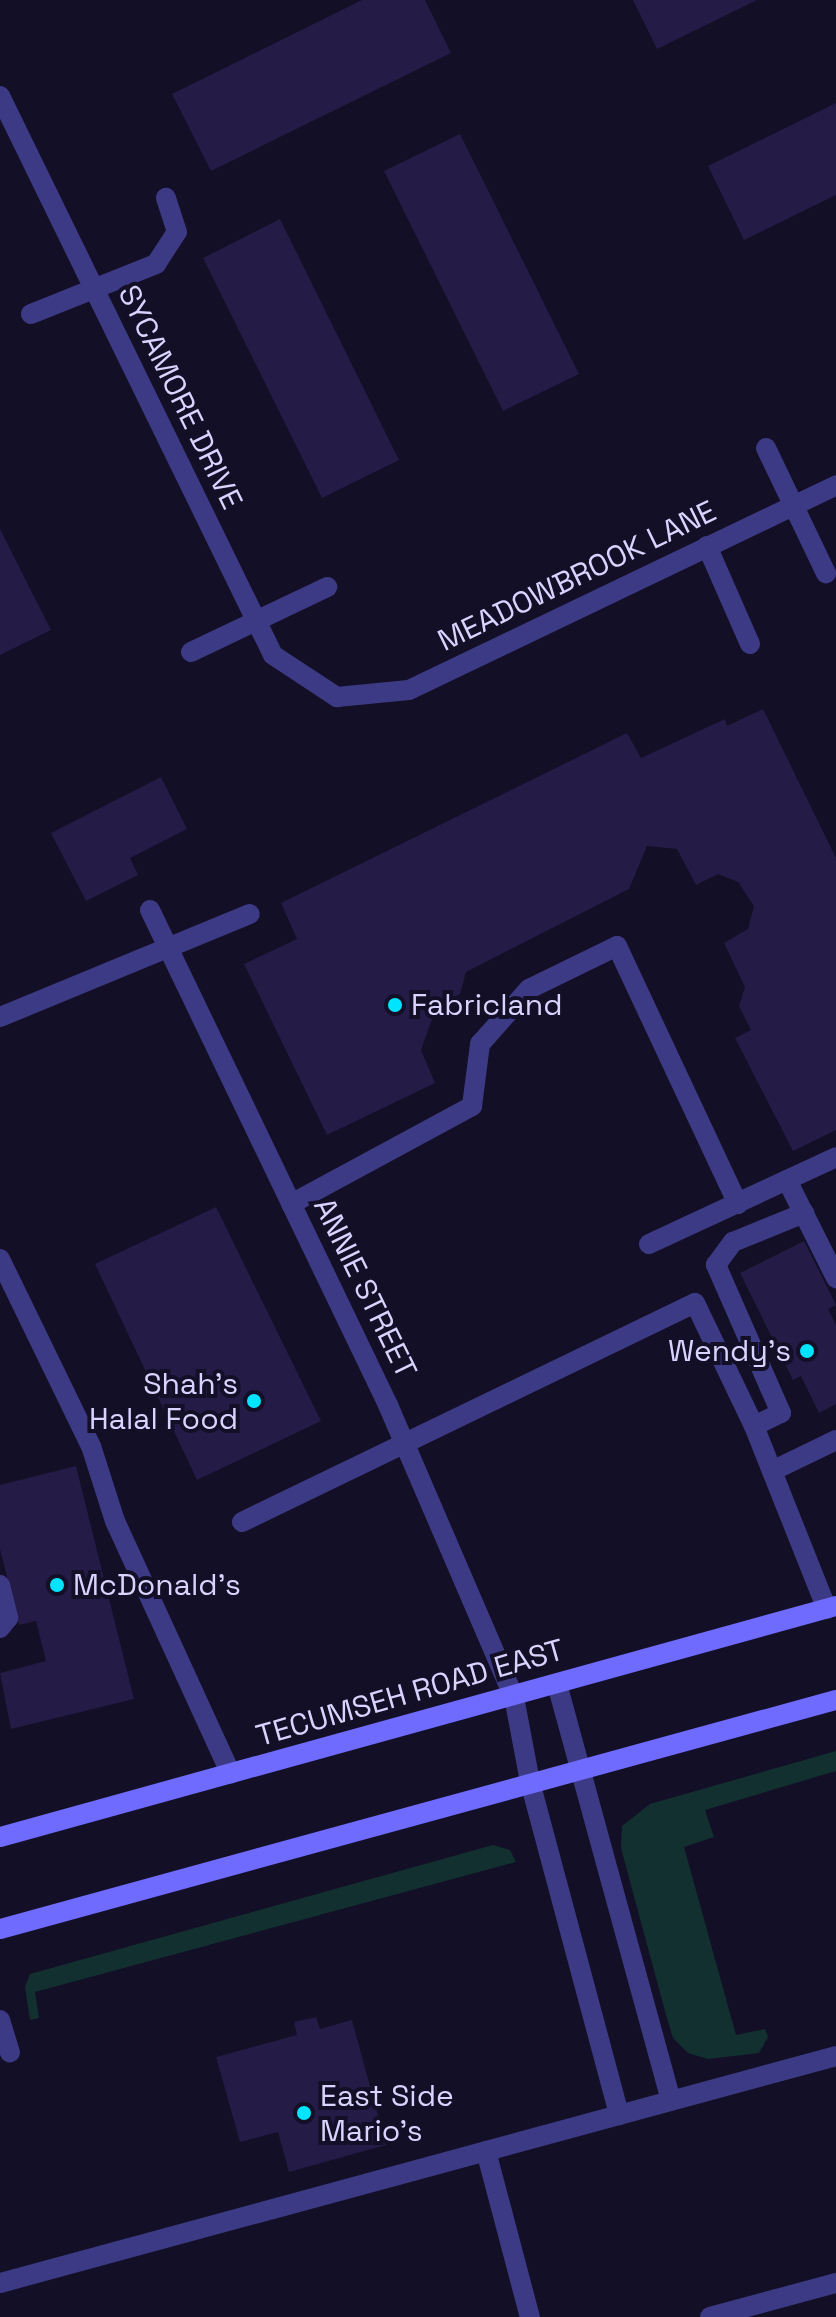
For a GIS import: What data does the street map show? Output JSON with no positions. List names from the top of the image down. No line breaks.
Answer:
{"streets":{"main road":["TECUMSEH ROAD EAST"],"street":["SYCAMORE DRIVE","MEADOWBROOK LANE","ANNIE STREET"]},"crossings":[["SYCAMORE DRIVE","MEADOWBROOK LANE"],["ANNIE STREET","TECUMSEH ROAD EAST"]],"places":["Fabricland","Wendy's","Shah's Halal Food","McDonald's","East Side Mario's"]}
